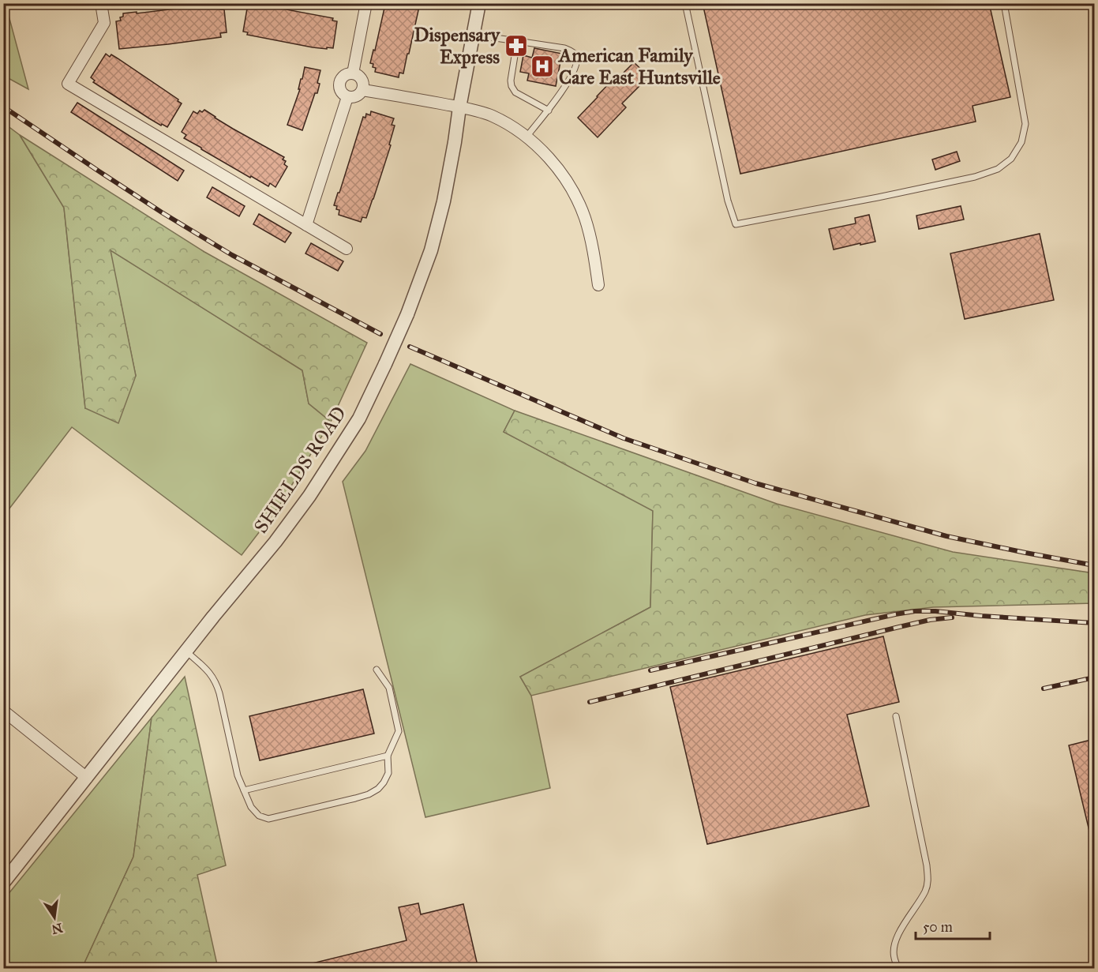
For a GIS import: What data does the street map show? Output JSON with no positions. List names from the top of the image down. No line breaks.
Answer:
{"streets":{"street":["SHIELDS ROAD"]},"places":{"pharmacy":["Dispensary Express"],"hospital":["American Family Care East Huntsville"]},"scale_bar":"50 m","north":"bottom"}
